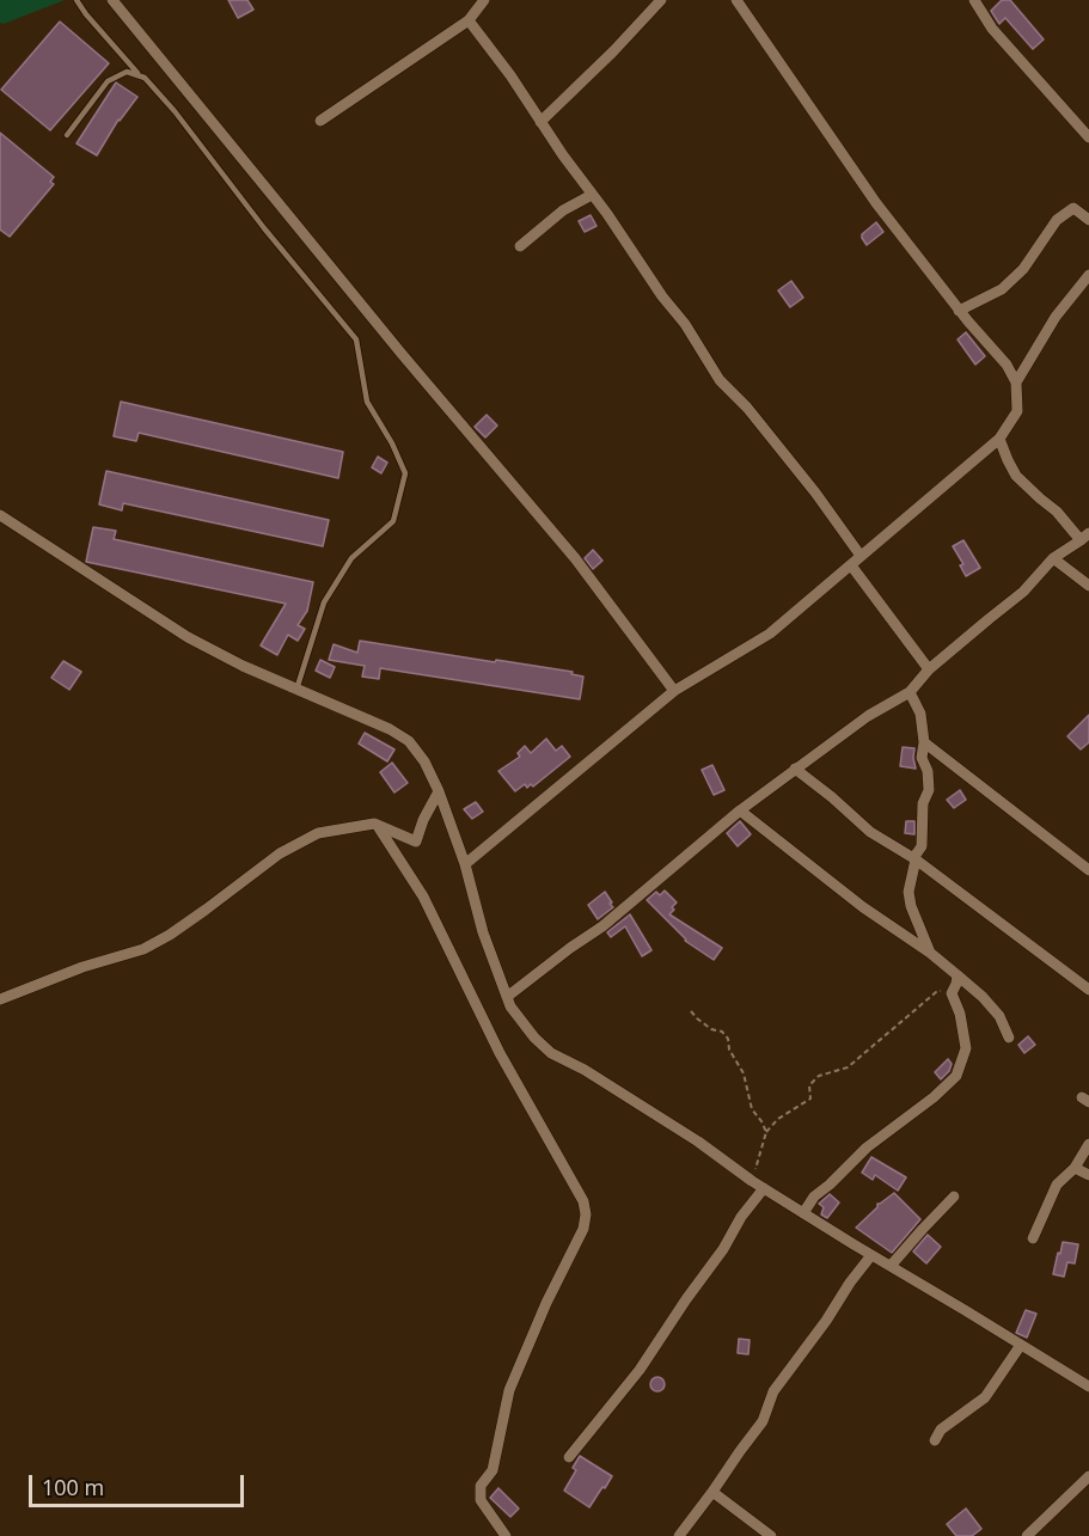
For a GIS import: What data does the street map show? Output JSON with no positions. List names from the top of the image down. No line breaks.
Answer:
{"scale_bar":"100 m"}
